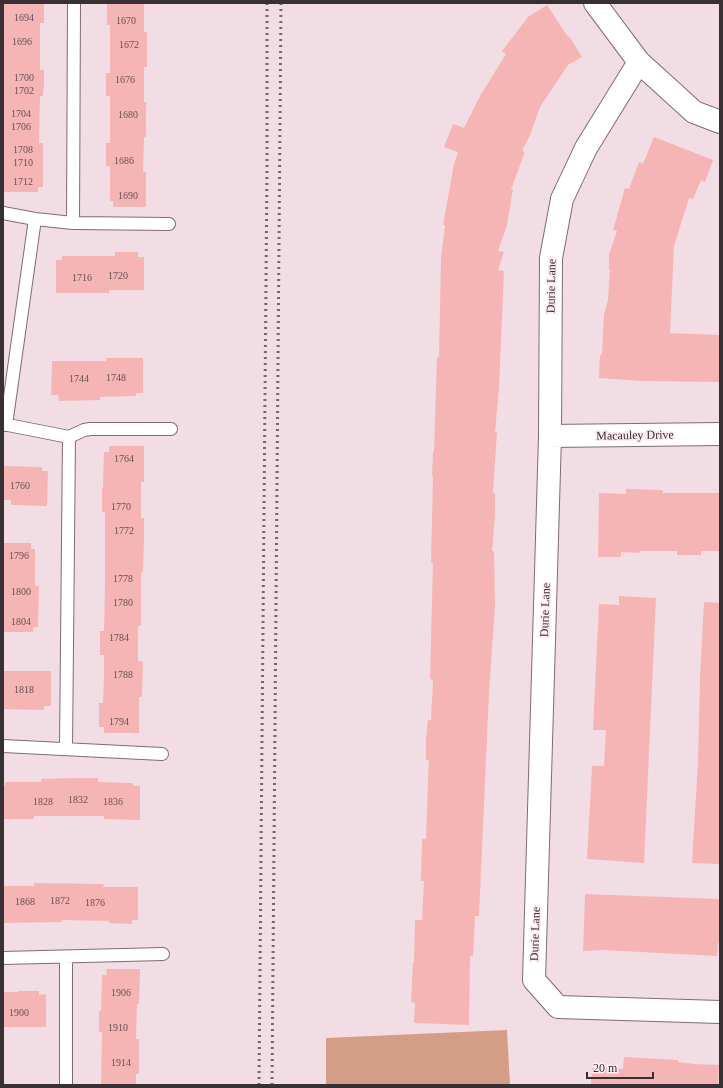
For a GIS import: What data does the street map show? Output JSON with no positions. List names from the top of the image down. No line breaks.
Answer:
{"streets":{"street":["Durie Lane","Macauley Drive"]},"crossings":[["Durie Lane","Macauley Drive"]],"house_numbers":["1694","1670","1696","1672","1700","1676","1702","1704","1680","1706","1708","1686","1710","1712","1690","1720","1716","1748","1744","1764","1760","1770","1772","1796","1778","1800","1780","1804","1784","1788","1818","1794","1832","1828","1836","1872","1868","1876","1906","1900","1910","1914"],"scale_bar":"20 m"}
